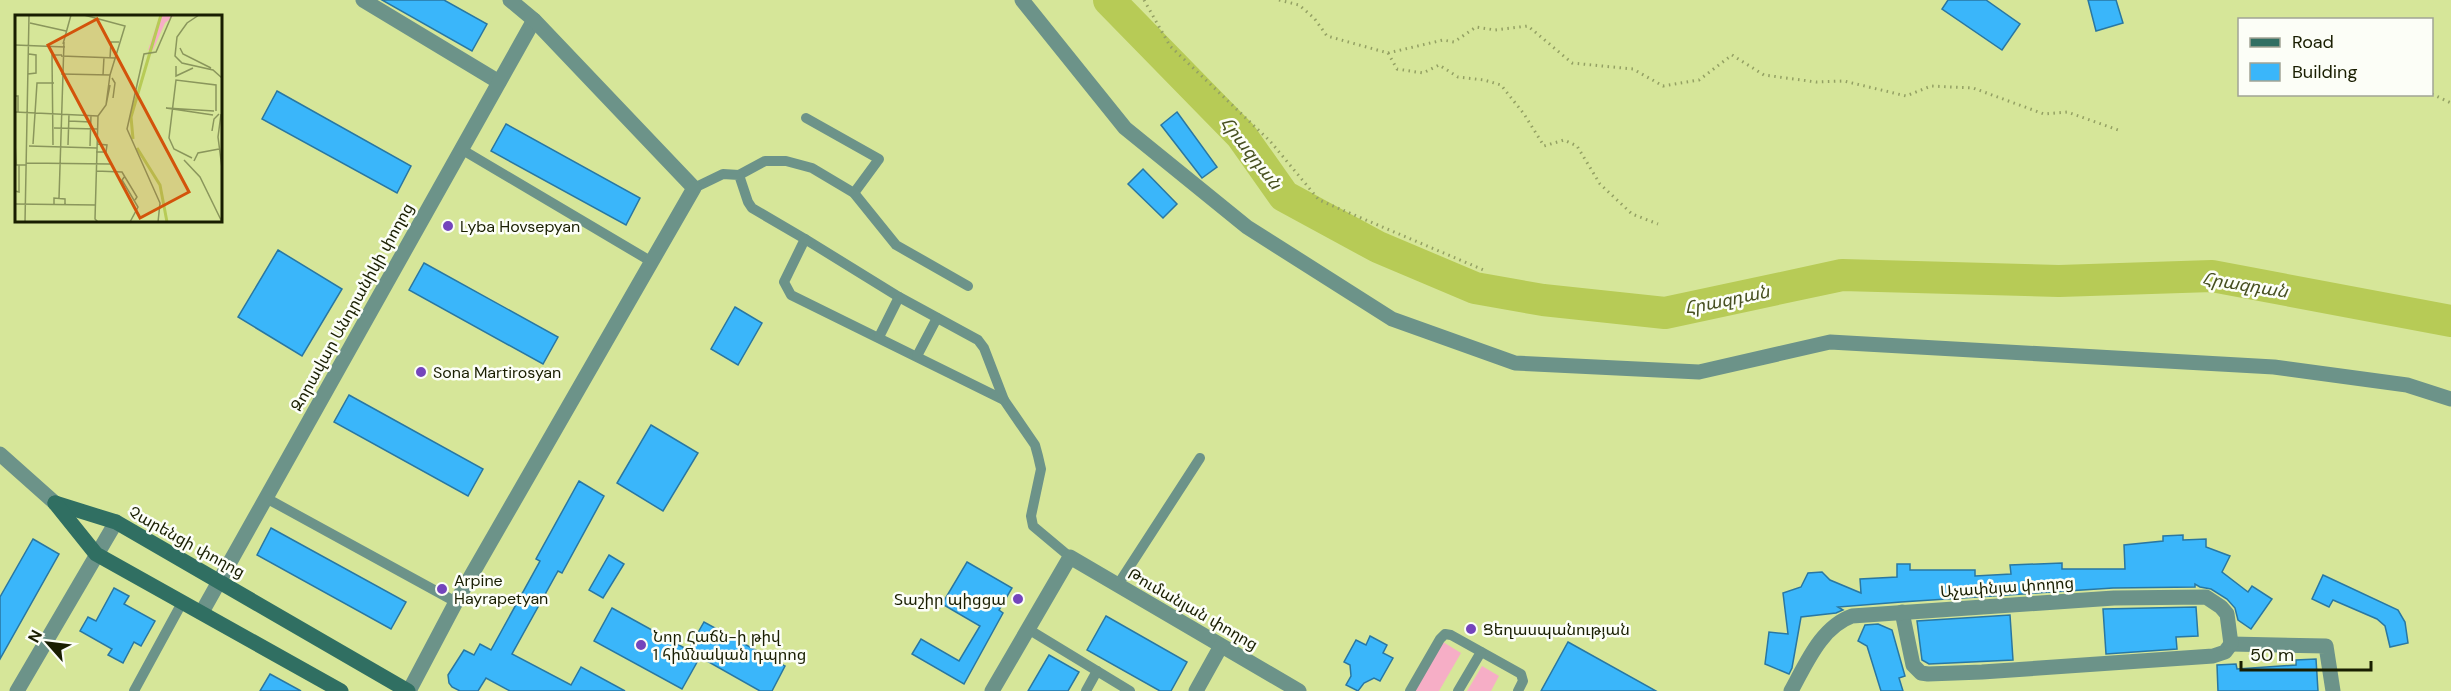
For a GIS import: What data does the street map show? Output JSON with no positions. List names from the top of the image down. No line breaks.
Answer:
{"streets":{"street":["Զորավար Անդրանիկի փողոց","Չարենցի փողոց","Աչափնյա փողոց","Թումանյան փողոց"]},"crossings":[["Զորավար Անդրանիկի փողոց","Չարենցի փողոց"]],"water":["Հրազդան"],"places":["Lyba Hovsepyan","Sona Martirosyan","Arpine Hayrapetyan","Տաշիր պիցցա","Ցեղասպանության","Նոր Հաճն-ի թիվ 1 հիմնական դպրոց"],"legend":["Road","Building"],"scale_bar":"50 m","north":"top left"}
